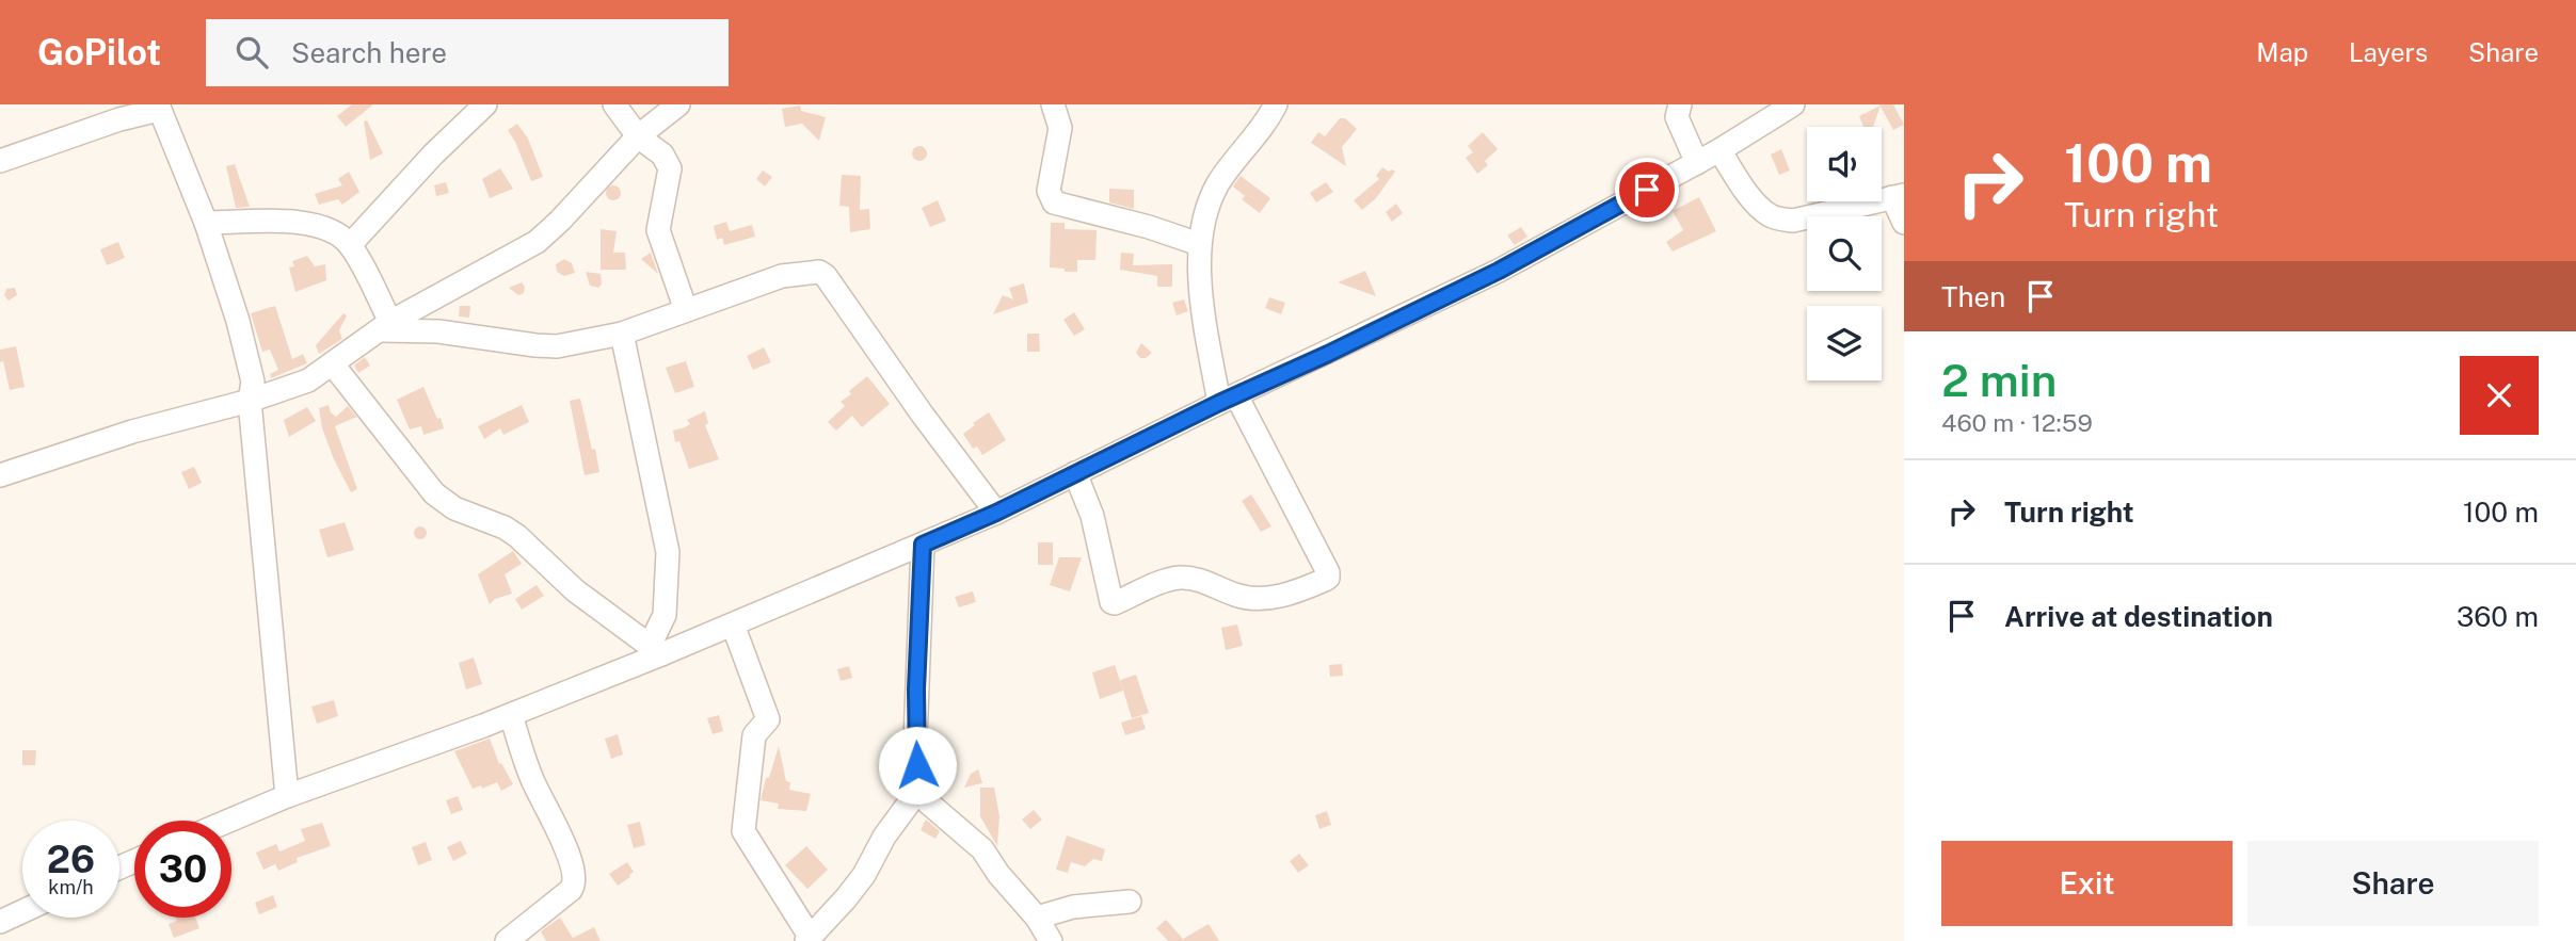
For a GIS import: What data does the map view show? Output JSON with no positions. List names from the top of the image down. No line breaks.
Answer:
{"page":{"header":"GoPilot","search":"Search here","nav":["Map","Layers","Share"],"turn":["100 m","Turn right"],"then":"Then","heading":["2 min","460 m · 12:59"],"list":[{"name":"Turn right","value":"100 m"},{"name":"Arrive at destination","value":"360 m"}],"speed":"26 km/h","limit":"30","buttons":["Exit","Share"]}}
